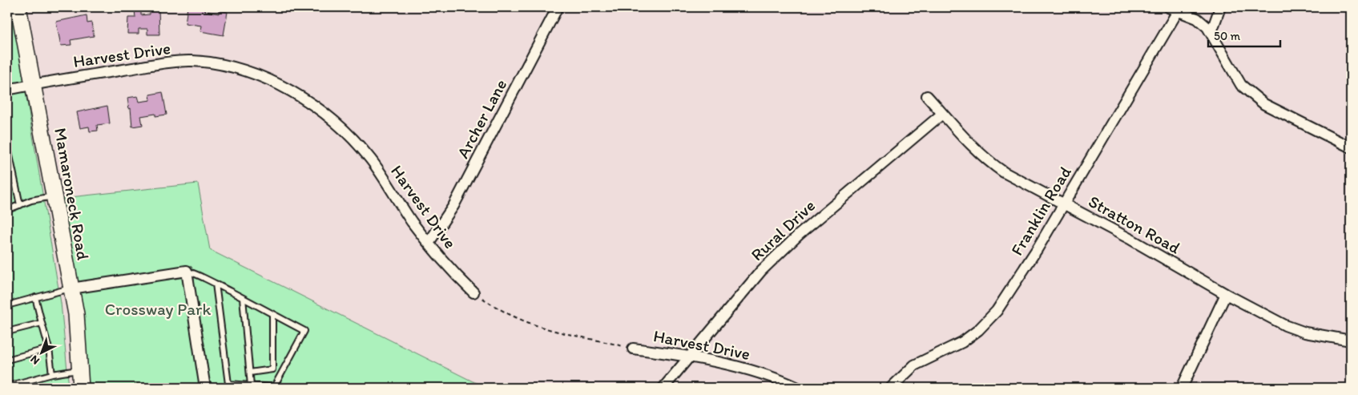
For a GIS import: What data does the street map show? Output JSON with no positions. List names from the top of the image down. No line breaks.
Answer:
{"streets":{"street":["Harvest Drive","Archer Lane","Mamaroneck Road","Franklin Road","Stratton Road","Rural Drive"]},"crossings":[["Harvest Drive","Archer Lane"],["Harvest Drive","Mamaroneck Road"],["Harvest Drive","Rural Drive"],["Franklin Road","Stratton Road"],["Stratton Road","Rural Drive"]],"parks":["Crossway Park"],"scale_bar":"50 m","north":"bottom left"}
